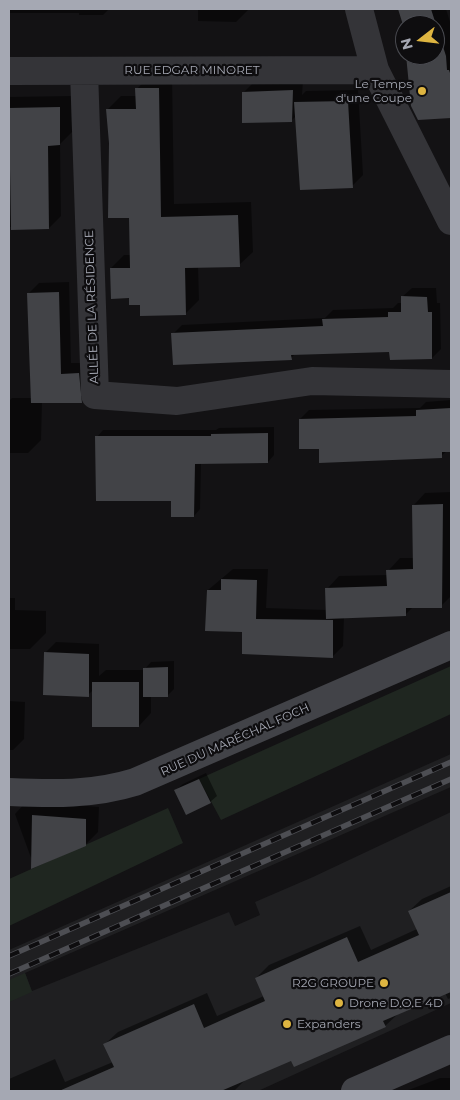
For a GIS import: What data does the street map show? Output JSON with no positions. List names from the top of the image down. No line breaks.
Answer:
{"streets":{"street":["RUE EDGAR MINORET","ALLÉE DE LA RÉSIDENCE","RUE DU MARÉCHAL FOCH"]},"crossings":[["RUE EDGAR MINORET","ALLÉE DE LA RÉSIDENCE"]],"places":["Le Temps d'une Coupe","R2G GROUPE","Drone D.O.E 4D","Expanders"],"north":"left"}
